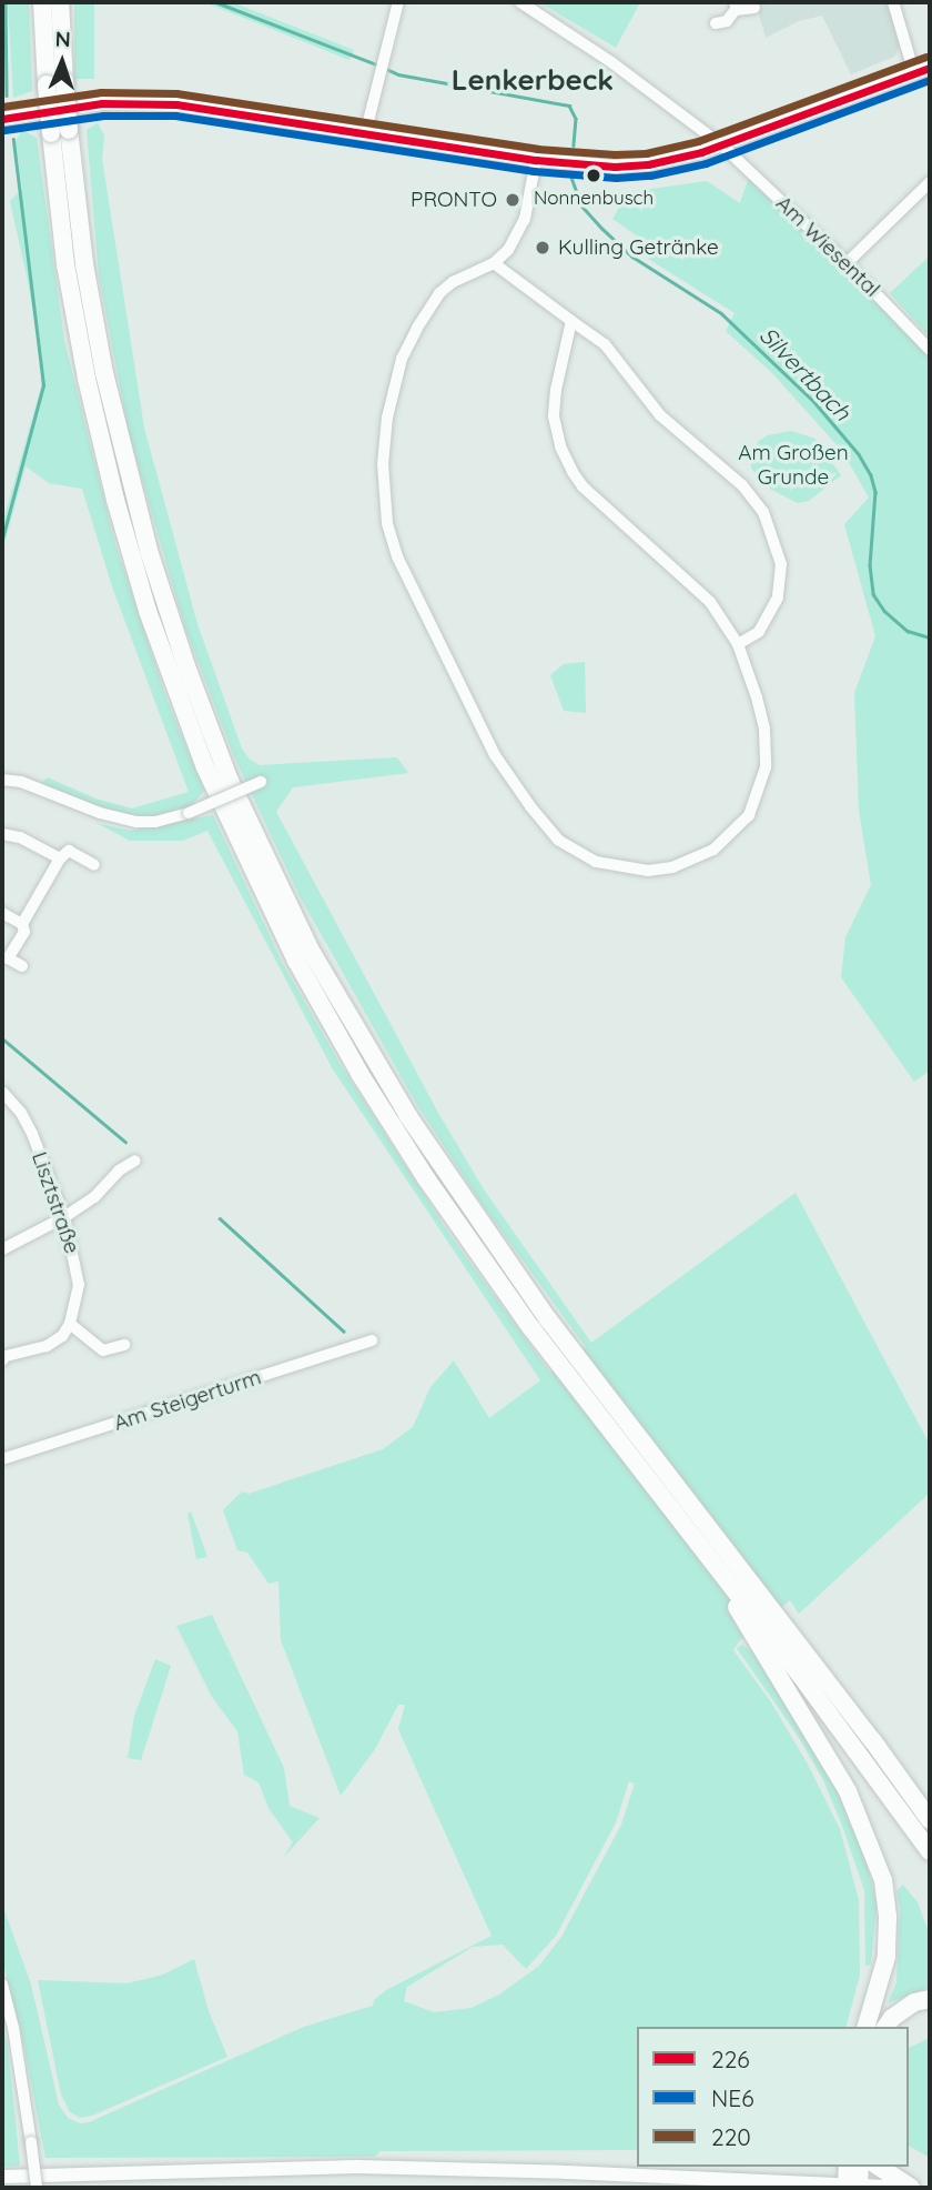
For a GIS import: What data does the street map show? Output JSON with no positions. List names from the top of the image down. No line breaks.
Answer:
{"streets":{"street":["Am Wiesental","Lisztstraße","Am Steigerturm"]},"districts":["Lenkerbeck"],"water":["Silvertbach"],"parks":["Am Großen Grunde"],"places":["Nonnenbusch","PRONTO","Kulling Getränke"],"lines":["transit line 220","transit line 226","transit line NE6"],"legend":["226","NE6","220"],"north":"top"}
